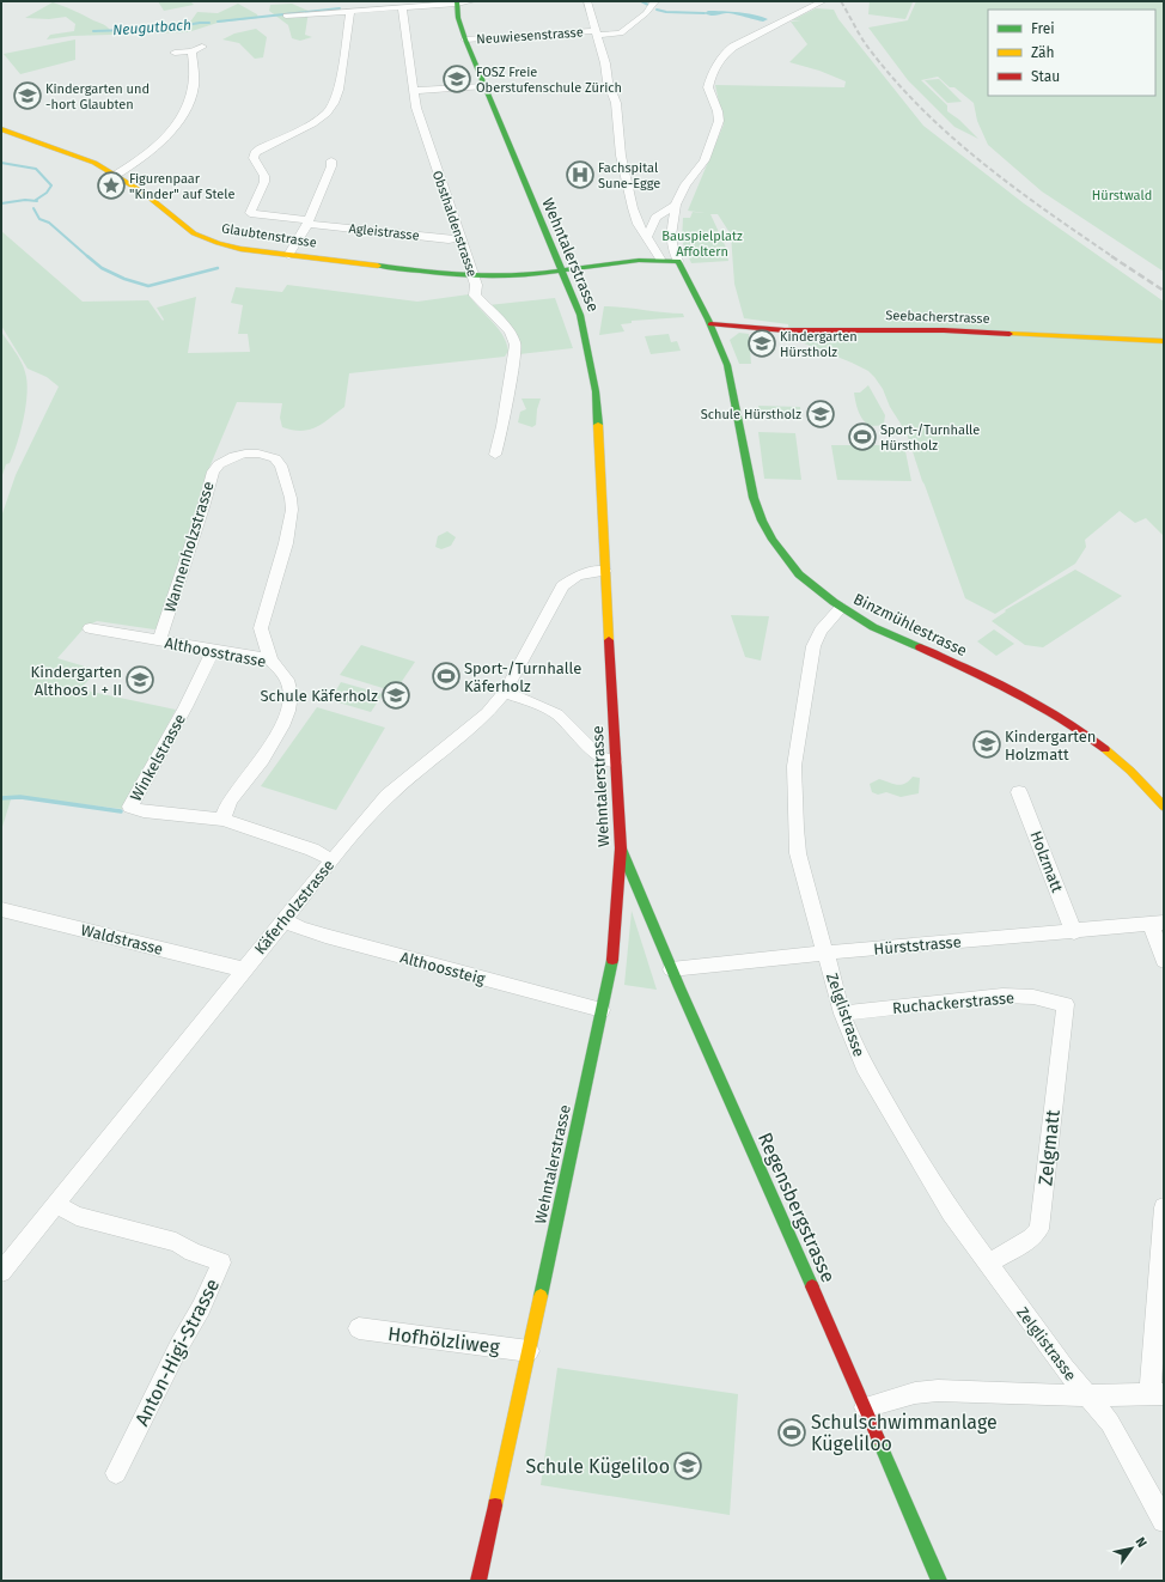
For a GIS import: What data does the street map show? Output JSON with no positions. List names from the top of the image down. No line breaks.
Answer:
{"streets":{"street":["Neuwiesenstrasse","Obsthaldenstrasse","Agleistrasse","Glaubtenstrasse","Wehntalerstrasse","Seebacherstrasse","Wannenholzstrasse","Binzmühlestrasse","Althoosstrasse","Winkelstrasse","Holzmatt","Käferholzstrasse","Waldstrasse","Hürststrasse","Althoossteig","Ruchackerstrasse","Zelglistrasse","Zelgmatt","Regensbergstrasse","Hofhölzliweg","Anton-Higi-Strasse"]},"crossings":[["Neuwiesenstrasse","Wehntalerstrasse"],["Obsthaldenstrasse","Agleistrasse"],["Obsthaldenstrasse","Glaubtenstrasse"],["Glaubtenstrasse","Wehntalerstrasse"],["Wehntalerstrasse","Käferholzstrasse"],["Wehntalerstrasse","Althoossteig"],["Wehntalerstrasse","Regensbergstrasse"],["Wehntalerstrasse","Hofhölzliweg"],["Seebacherstrasse","Binzmühlestrasse"],["Wannenholzstrasse","Althoosstrasse"],["Binzmühlestrasse","Zelglistrasse"],["Althoosstrasse","Winkelstrasse"],["Holzmatt","Hürststrasse"],["Käferholzstrasse","Waldstrasse"],["Käferholzstrasse","Althoossteig"],["Käferholzstrasse","Anton-Higi-Strasse"],["Hürststrasse","Zelglistrasse"],["Hürststrasse","Regensbergstrasse"],["Ruchackerstrasse","Zelglistrasse"],["Ruchackerstrasse","Zelgmatt"],["Zelglistrasse","Zelgmatt"]],"water":["Neugutbach"],"parks":["Hürstwald","Bauspielplatz Affoltern"],"places":{"school or university":["FOSZ Freie Oberstufenschule Zürich","Kindergarten und -hort Glaubten","Kindergarten Hürstholz","Schule Hürstholz","Kindergarten Althoos I + II","Schule Käferholz","Kindergarten Holzmatt","Schule Kügeliloo"],"hospital":["Fachspital Sune-Egge"],"place":["Figurenpaar \"Kinder\" auf Stele"],"sports":["Sport-/Turnhalle Hürstholz","Sport-/Turnhalle Käferholz","Schulschwimmanlage Kügeliloo"]},"legend":["Frei","Zäh","Stau"],"north":"top right"}
